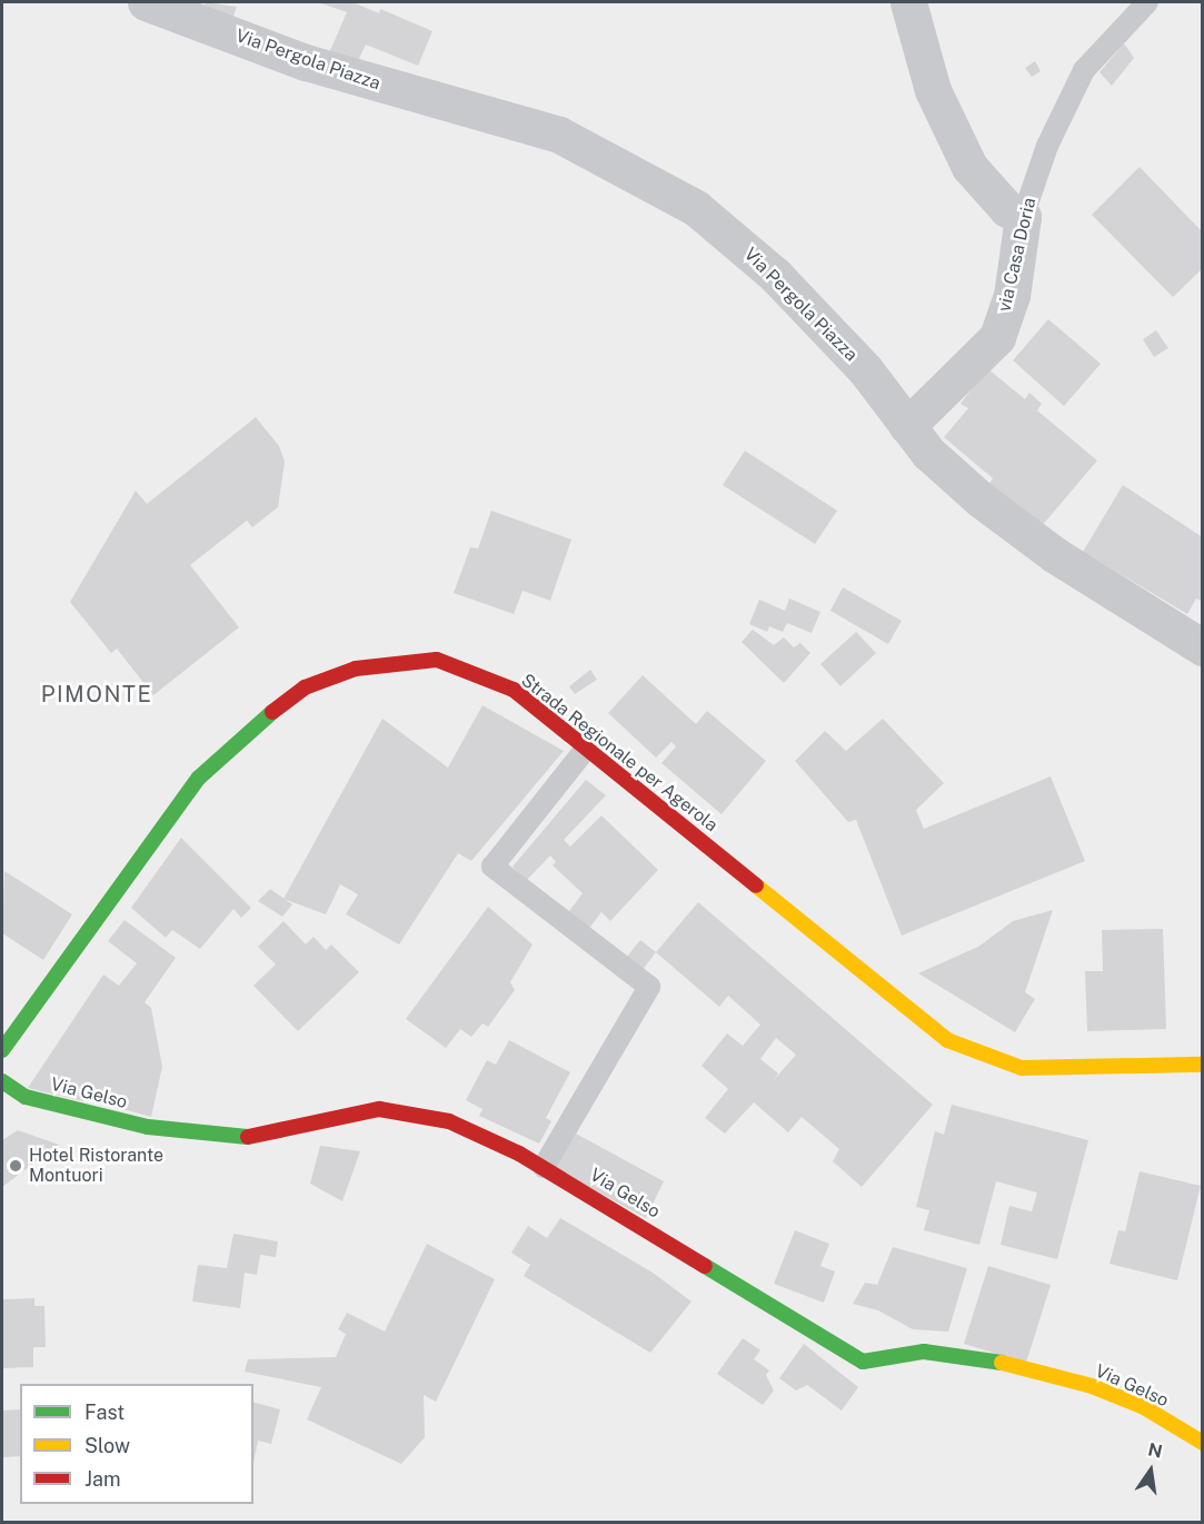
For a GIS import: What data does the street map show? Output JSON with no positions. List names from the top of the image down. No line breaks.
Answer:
{"streets":{"main road":["Strada Regionale per Agerola","Via Gelso"],"street":["Via Pergola Piazza","via Casa Doria"]},"crossings":[["Via Pergola Piazza","via Casa Doria"]],"districts":["PIMONTE"],"places":["Hotel Ristorante Montuori"],"legend":["Fast","Slow","Jam"],"north":"top"}
